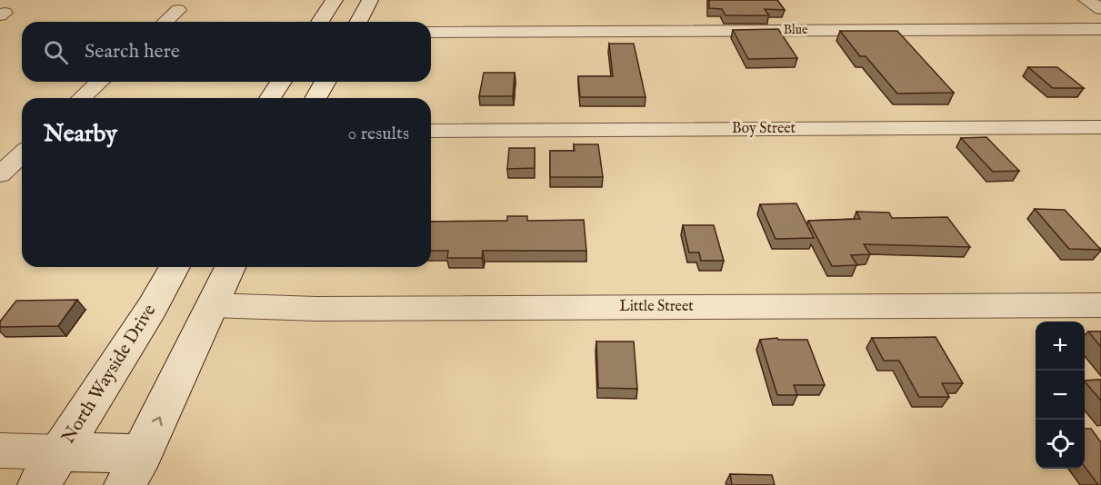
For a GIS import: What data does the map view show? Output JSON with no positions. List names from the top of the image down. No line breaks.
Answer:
{"streets":{"main road":["North Wayside Drive"],"street":["Blue","Boy Street","Little Street"]},"page":{"search":"Search here","heading":["Nearby","0 results"],"map_buttons":["+","−"]}}
